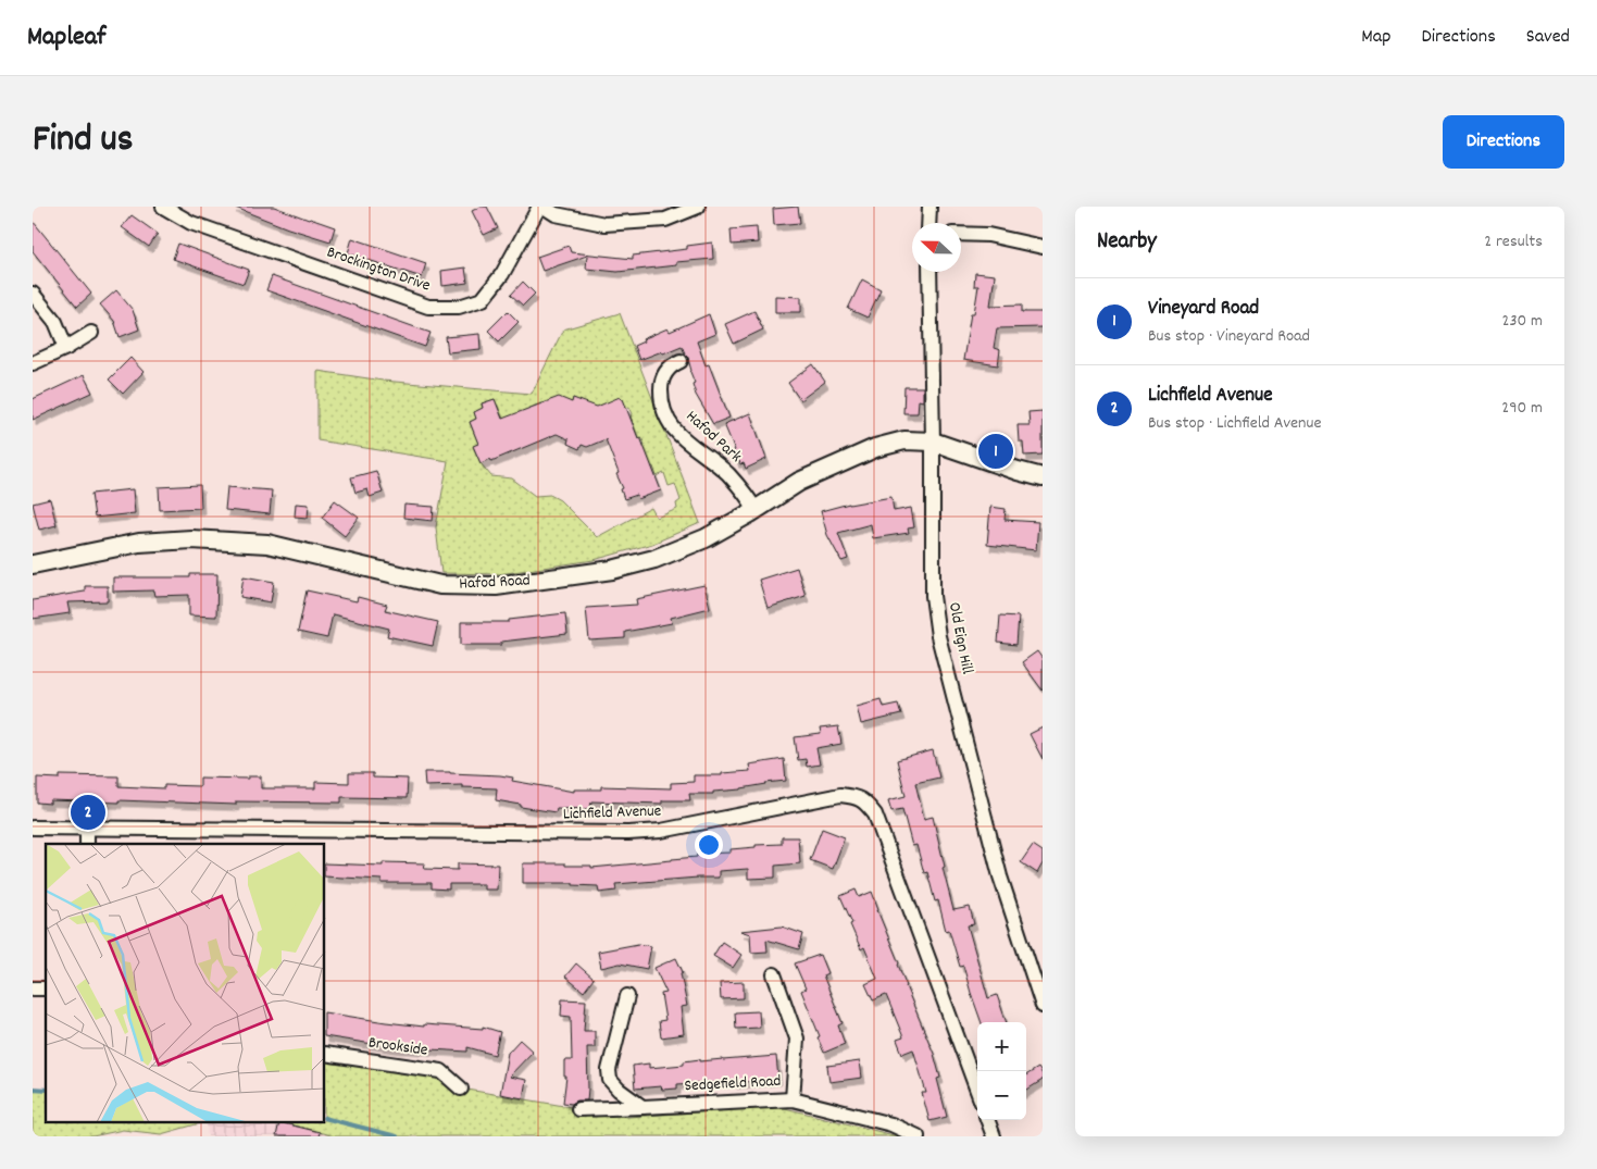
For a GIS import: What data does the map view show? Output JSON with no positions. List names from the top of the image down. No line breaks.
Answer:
{"streets":{"street":["Brockington Drive","Hafod Park","Hafod Road","Old Eign Hill","Lichfield Avenue","Brookside","Sedgefield Road"]},"crossings":[["Hafod Park","Hafod Road"],["Hafod Road","Old Eign Hill"]],"north":"left","page":{"header":"Mapleaf","nav":["Map","Directions","Saved"],"title":"Find us","buttons":"Directions","heading":["Nearby","2 results"],"list":[{"mark":"1","name":"Vineyard Road","note":"Bus stop · Vineyard Road","value":"230 m"},{"mark":"2","name":"Lichfield Avenue","note":"Bus stop · Lichfield Avenue","value":"290 m"}],"pins":["1","2"],"map_buttons":["+","−"]}}
